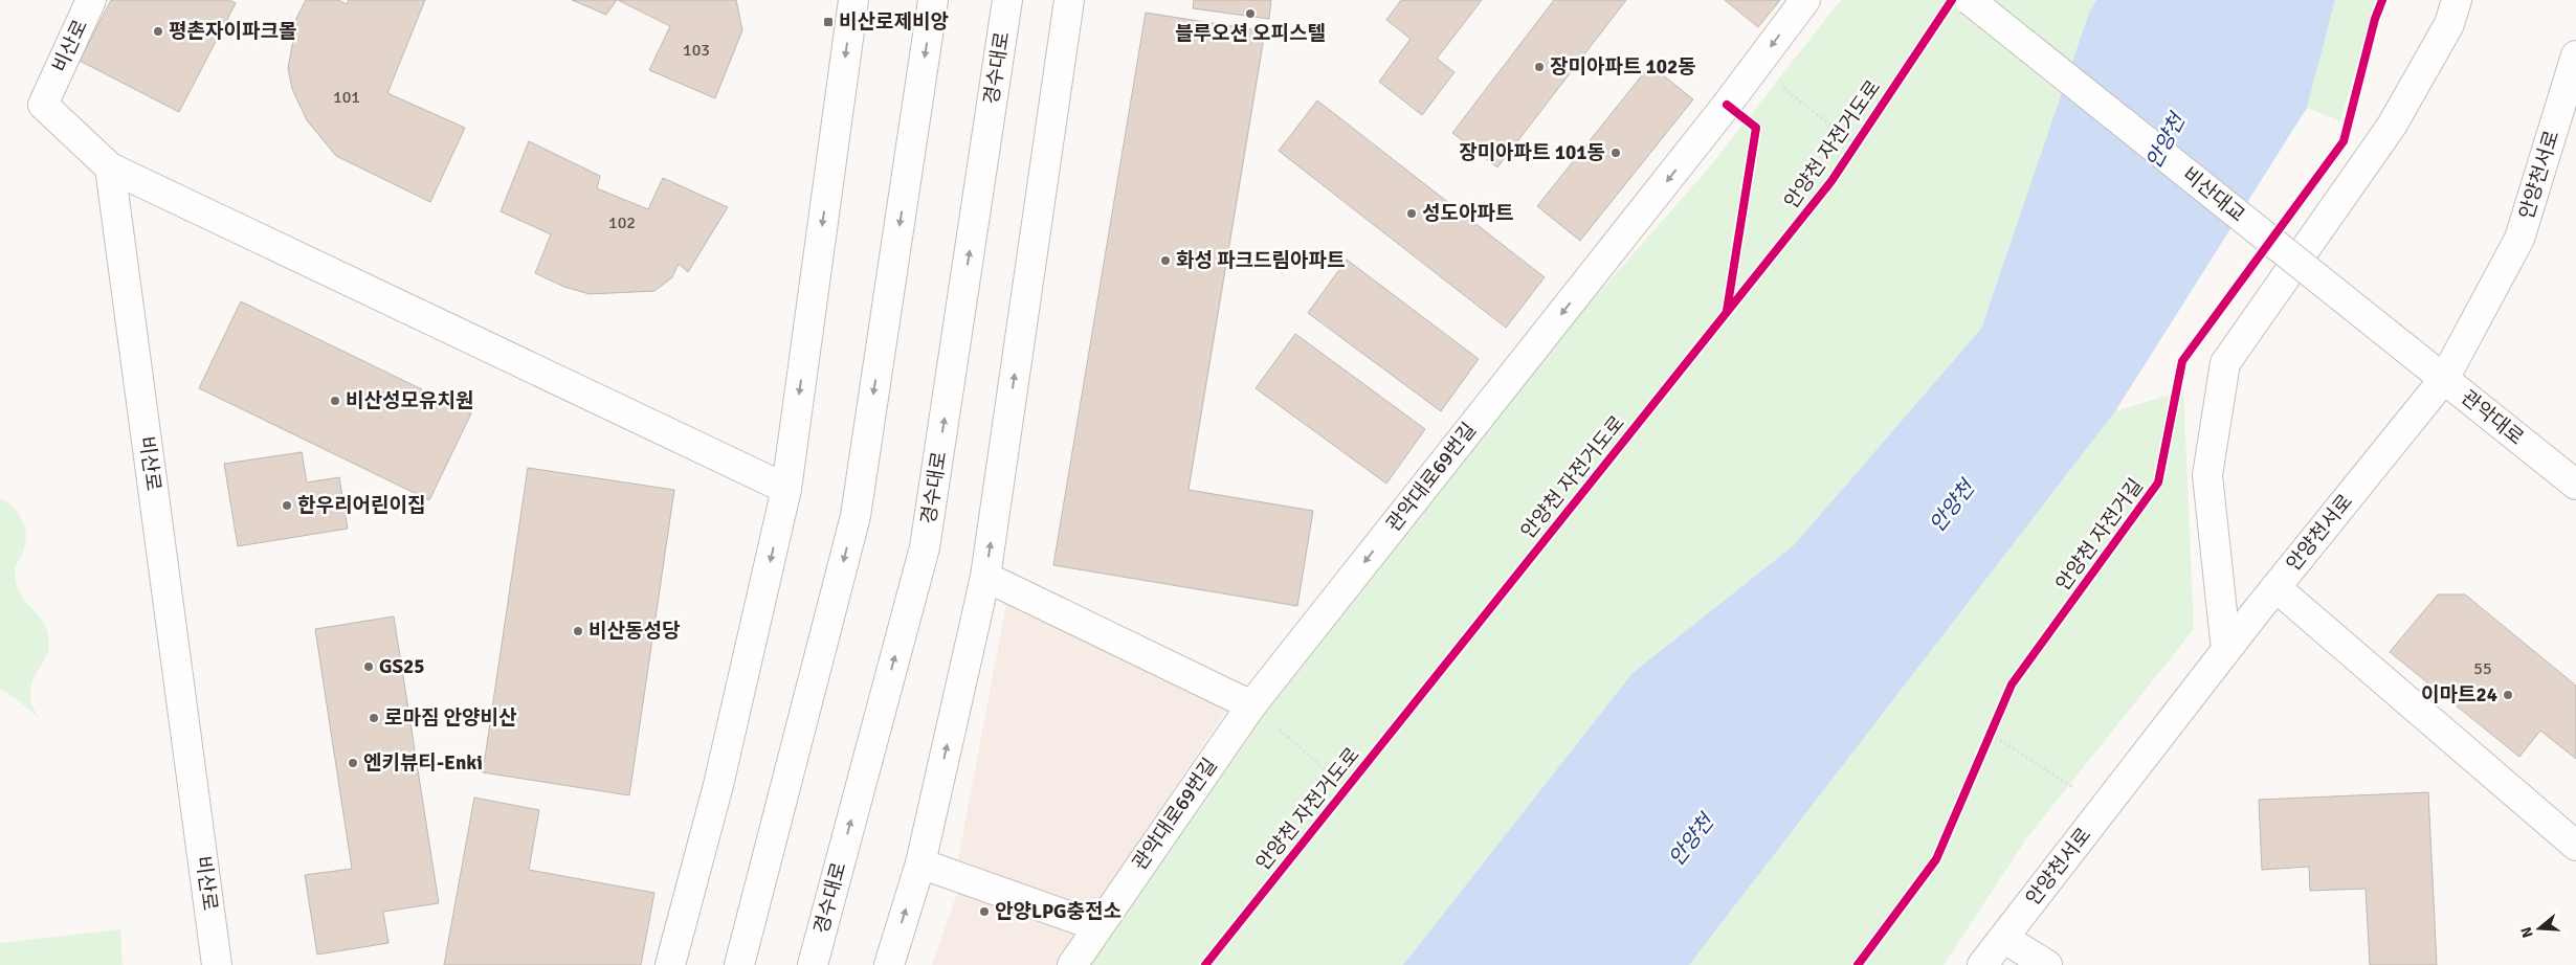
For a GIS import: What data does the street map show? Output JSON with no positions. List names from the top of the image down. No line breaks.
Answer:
{"streets":{"street":["비산로","경수대로","안양천서로","비산대교","관악대로","관악대로69번길"],"cycle path":["안양천 자전거도로","안양천 자전거길"]},"crossings":[["안양천서로","관악대로"],["비산대교","관악대로"]],"one_way":["관악대로69번길"],"water":["안양천"],"places":{"other":["블루오션 오피스텔","평촌자이파크몰","장미아파트 102동","장미아파트 101동","성도아파트","화성 파크드림아파트","비산성모유치원","한우리어린이집","비산동성당","GS25","이마트24","로마짐 안양비산","엔키뷰티-Enki","안양LPG충전소"],"transit":["비산로제비앙"]},"house_numbers":["103","101","102","55"],"north":"left"}
